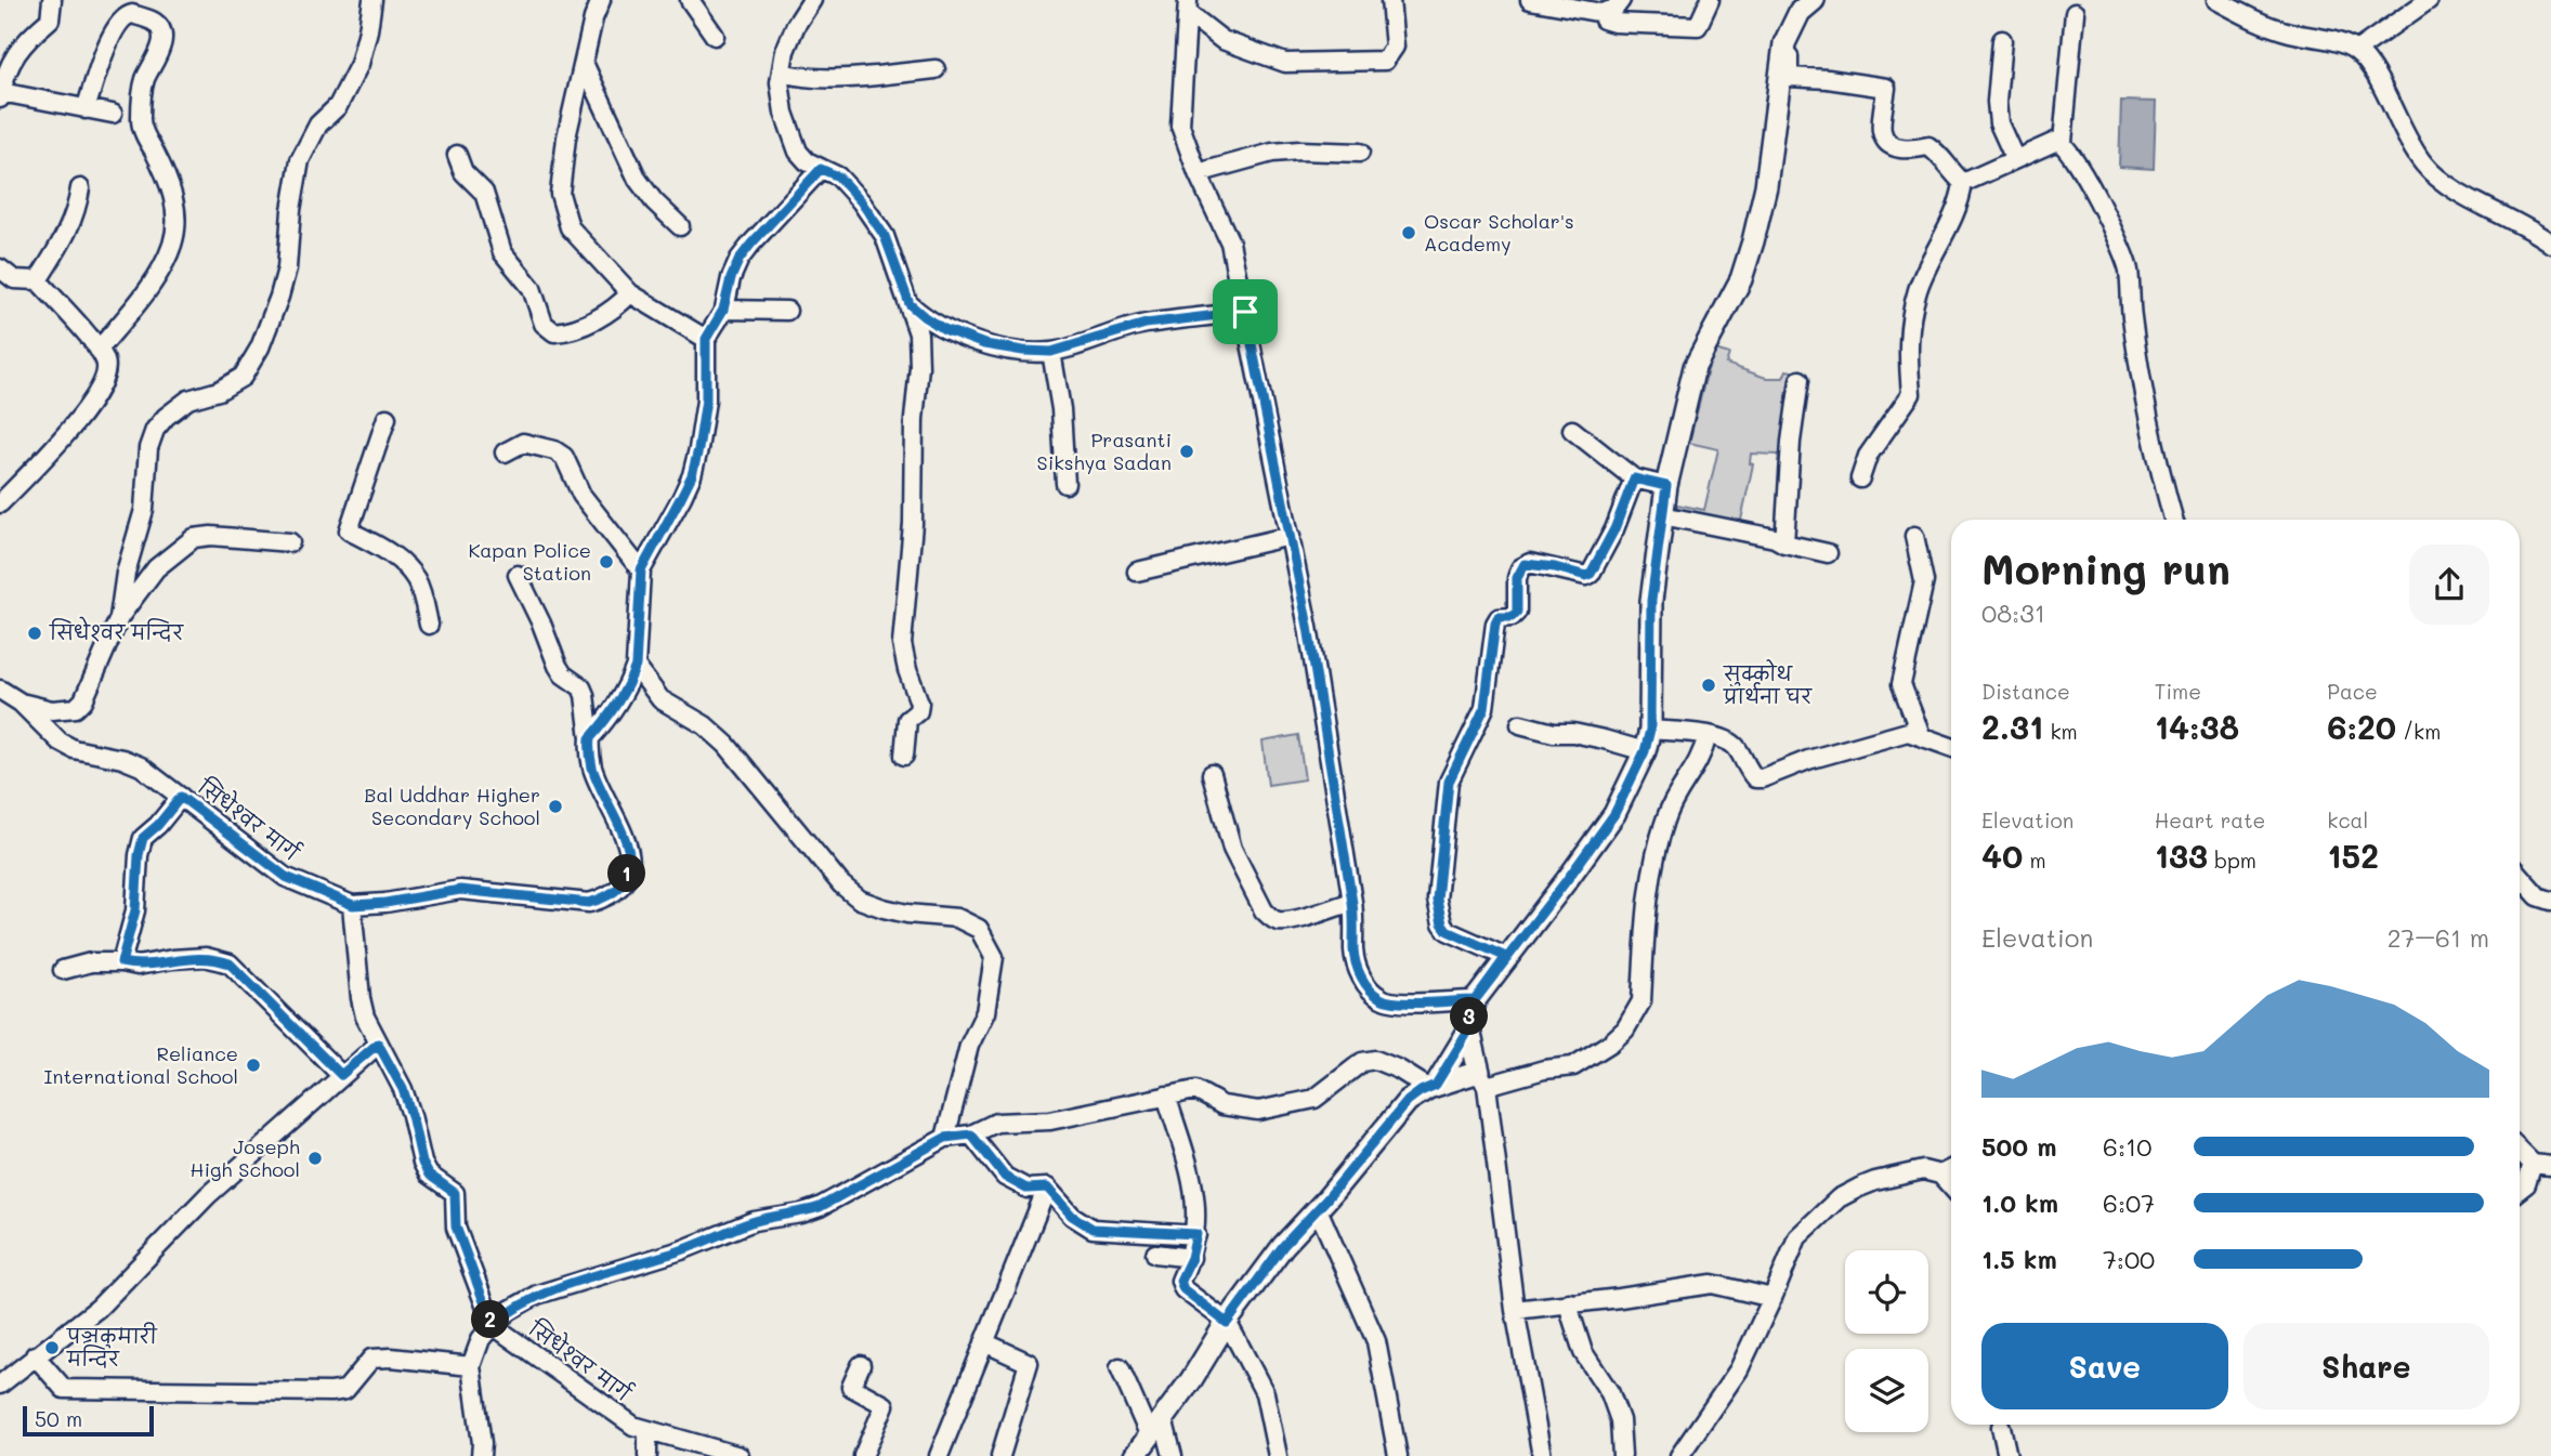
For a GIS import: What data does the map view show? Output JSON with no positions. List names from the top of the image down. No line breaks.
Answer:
{"streets":{"street":["सिधेश्वर मार्ग"]},"places":["Oscar Scholar's Academy","Prasanti Sikshya Sadan","Kapan Police Station","सिधेश्वर मन्दिर","सुक्कोथ प्रार्थना घर","Bal Uddhar Higher Secondary School","Reliance International School","Joseph High School","पञ्चकुमारी मन्दिर"],"scale_bar":"50 m","page":{"heading":["Morning run","08:31"],"stats":[["Distance","2.31 km"],["Time","14:38"],["Pace","6:20 /km"],["Elevation","40 m"],["Heart rate","133 bpm"],["kcal","152"]],"pins":["1","3","2"],"chart":["Elevation","27–61 m"],"list":[{"name":"500 m","note":"6:10"},{"name":"1.0 km","note":"6:07"},{"name":"1.5 km","note":"7:00"}],"buttons":["Save","Share"],"scale":"50 m"}}
